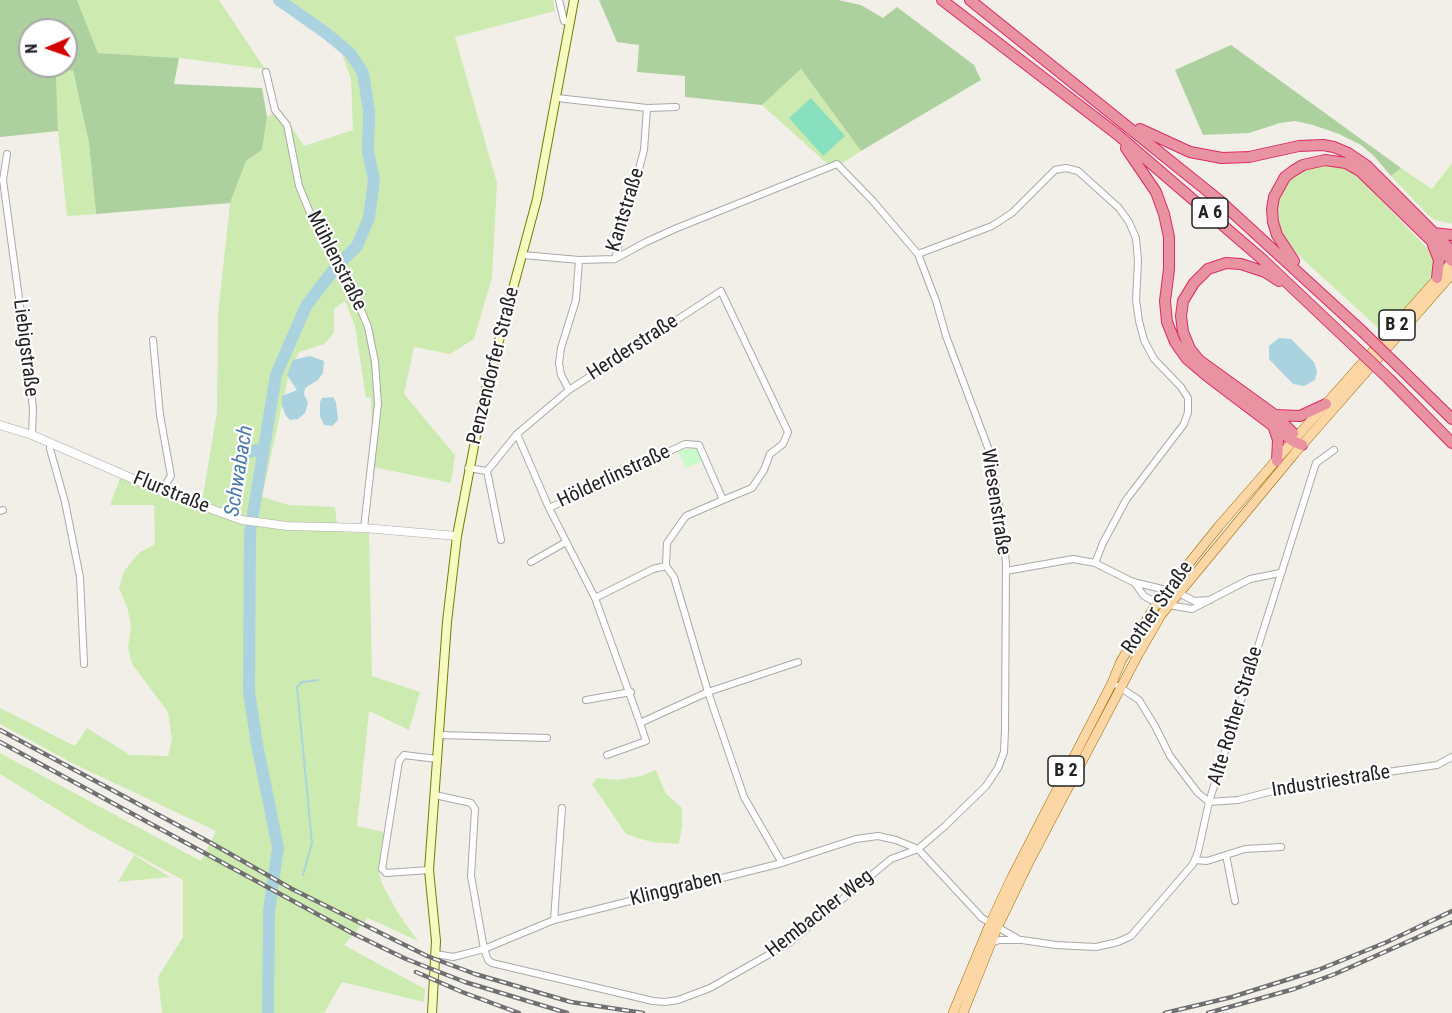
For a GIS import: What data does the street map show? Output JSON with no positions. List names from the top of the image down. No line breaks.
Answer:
{"streets":{"highway":["A 6"],"main road":["B 2","Penzendorfer Straße","Rother Straße"],"street":["Kantstraße","Mühlenstraße","Liebigstraße","Herderstraße","Hölderlinstraße","Flurstraße","Wiesenstraße","Alte Rother Straße","Industriestraße","Klinggraben","Hembacher Weg"]},"crossings":[["Kantstraße","Penzendorfer Straße"],["Kantstraße","Wiesenstraße"],["Mühlenstraße","Flurstraße"],["Liebigstraße","Flurstraße"],["Herderstraße","Hölderlinstraße"],["Penzendorfer Straße","Flurstraße"],["Penzendorfer Straße","Klinggraben"],["Wiesenstraße","Klinggraben"],["Wiesenstraße","Hembacher Weg"],["Rother Straße","Alte Rother Straße"],["Alte Rother Straße","Industriestraße"],["Klinggraben","Hembacher Weg"]],"water":["Schwabach"],"north":"left"}
